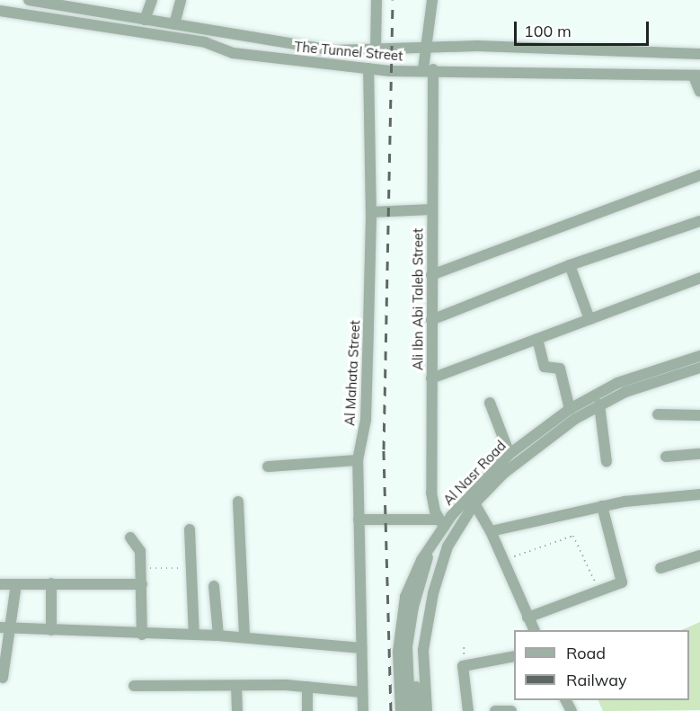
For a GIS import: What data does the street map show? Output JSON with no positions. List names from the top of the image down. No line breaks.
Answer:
{"streets":{"street":["The Tunnel Street","Ali Ibn Abi Taleb Street","Al Mahata Street","Al Nasr Road"]},"crossings":[["The Tunnel Street","Ali Ibn Abi Taleb Street"],["The Tunnel Street","Al Mahata Street"],["Ali Ibn Abi Taleb Street","Al Nasr Road"]],"legend":["Road","Railway"],"scale_bar":"100 m"}
